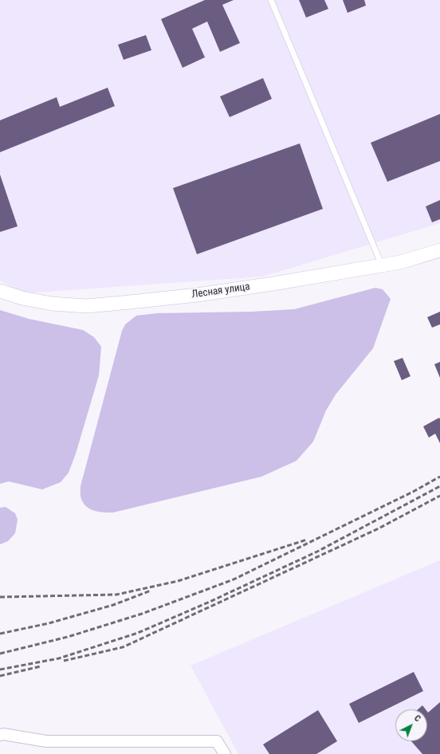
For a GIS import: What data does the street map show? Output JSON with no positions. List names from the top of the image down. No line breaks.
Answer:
{"streets":{"street":["Лесная улица"]},"north":"top right"}
